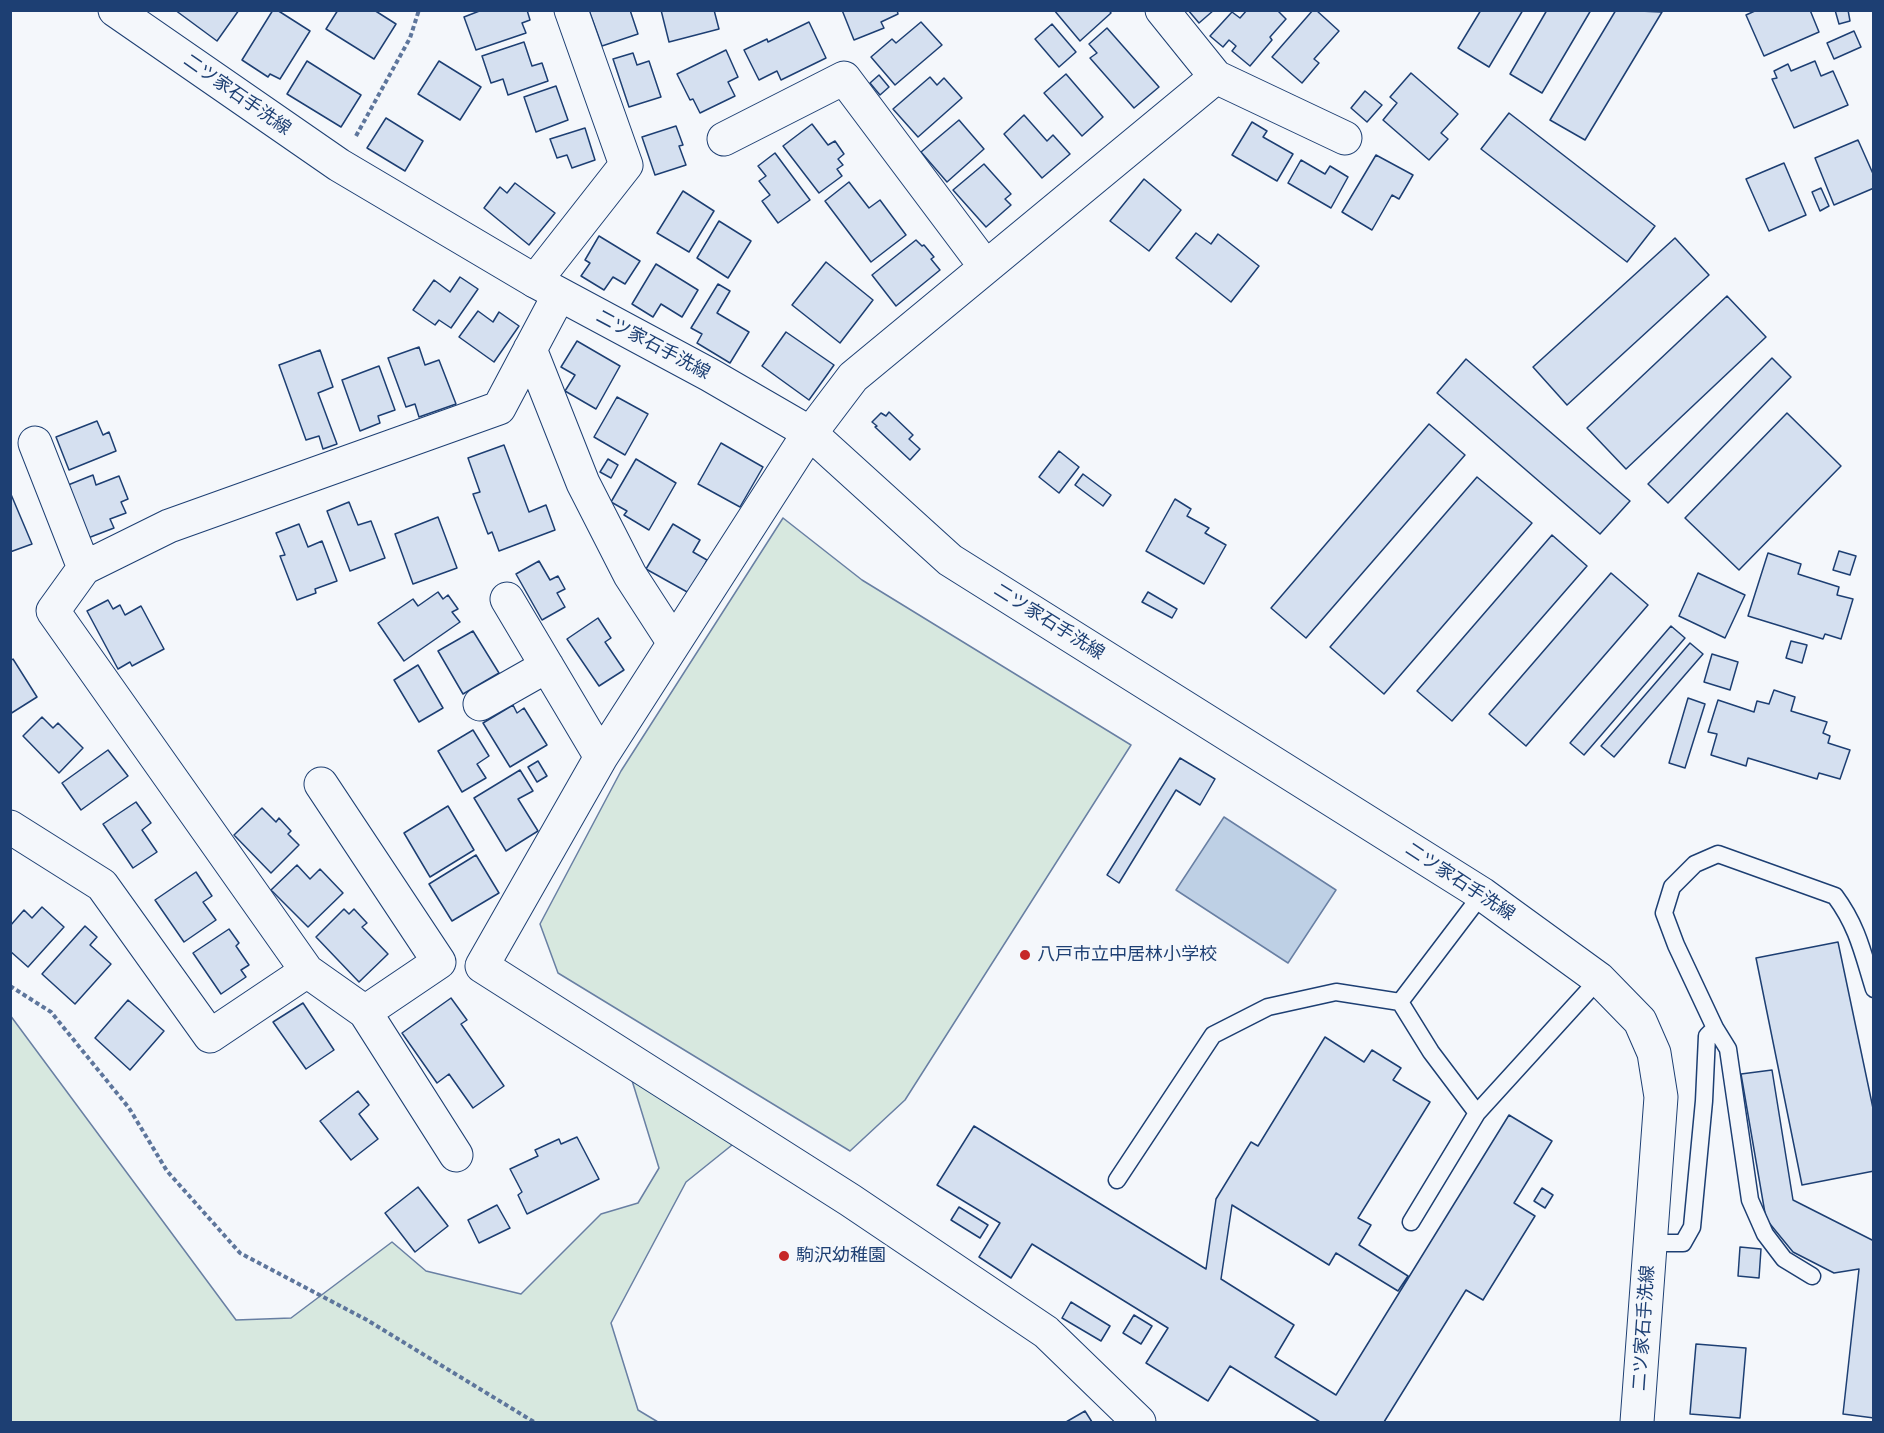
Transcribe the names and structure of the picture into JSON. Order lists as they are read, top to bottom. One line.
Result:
{"streets":{"street":["二ツ家石手洗線"]},"places":["八戸市立中居林小学校","駒沢幼稚園"]}
